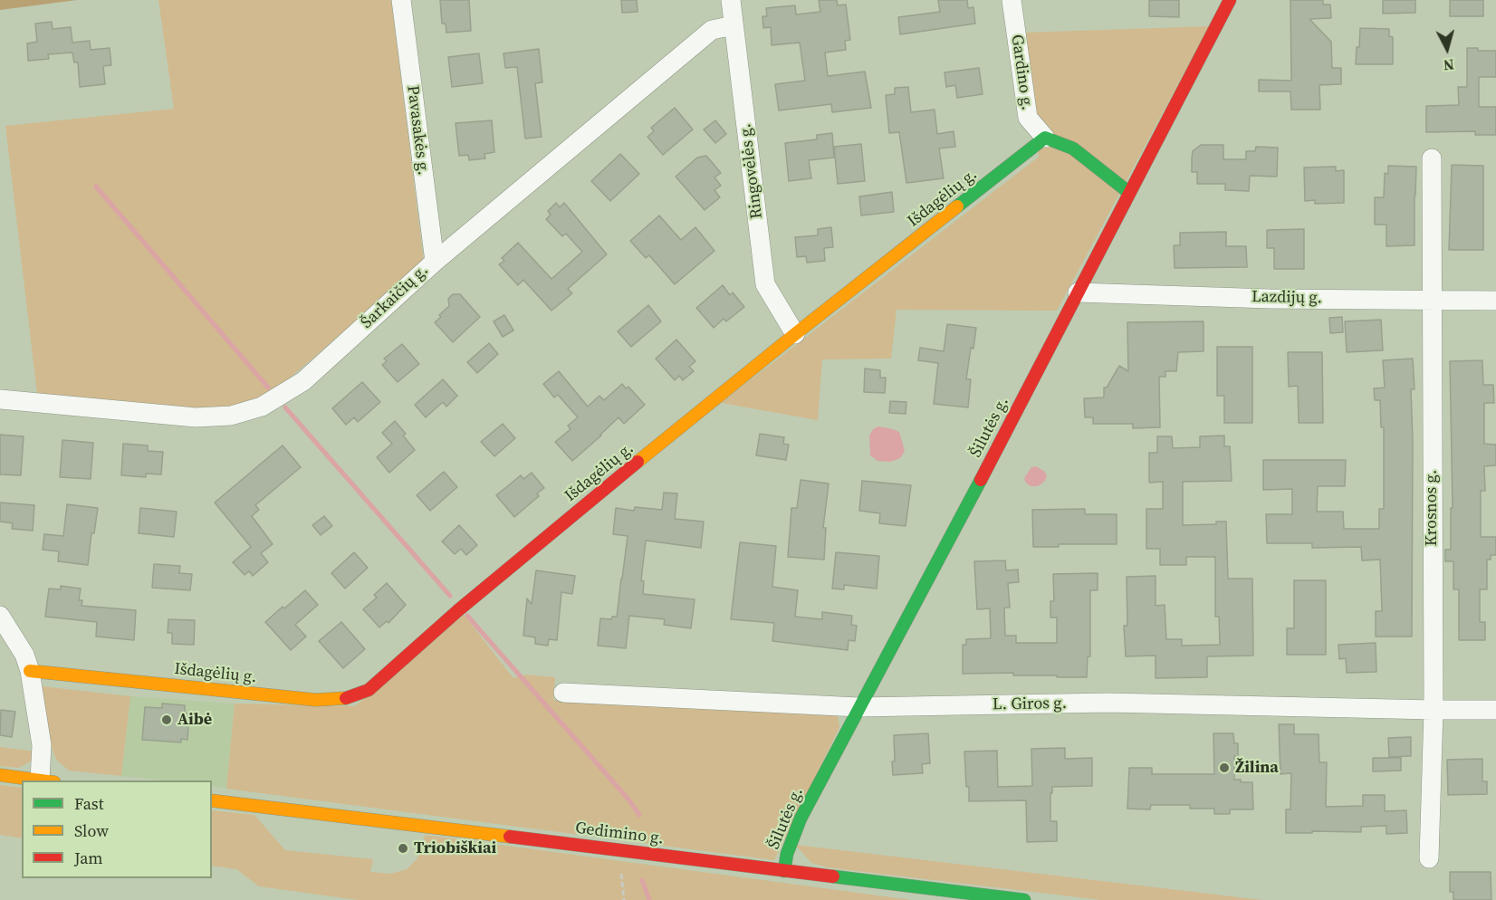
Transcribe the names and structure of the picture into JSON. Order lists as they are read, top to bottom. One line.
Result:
{"streets":{"main road":["Išdagėlių g.","Šilutės g.","Gedimino g."],"street":["Gardino g.","Pavasakės g.","Ringovėlės g.","Šarkaičių g.","Lazdijų g.","Krosnos g.","L. Giros g."]},"crossings":[["Gardino g.","Išdagėlių g."],["Pavasakės g.","Šarkaičių g."],["Ringovėlės g.","Išdagėlių g."],["Ringovėlės g.","Šarkaičių g."],["Lazdijų g.","Šilutės g."],["Lazdijų g.","Krosnos g."],["Šilutės g.","L. Giros g."],["Šilutės g.","Gedimino g."],["Krosnos g.","L. Giros g."]],"places":["Aibė","Žilina","Triobiškiai"],"legend":["Fast","Slow","Jam"],"north":"bottom"}
